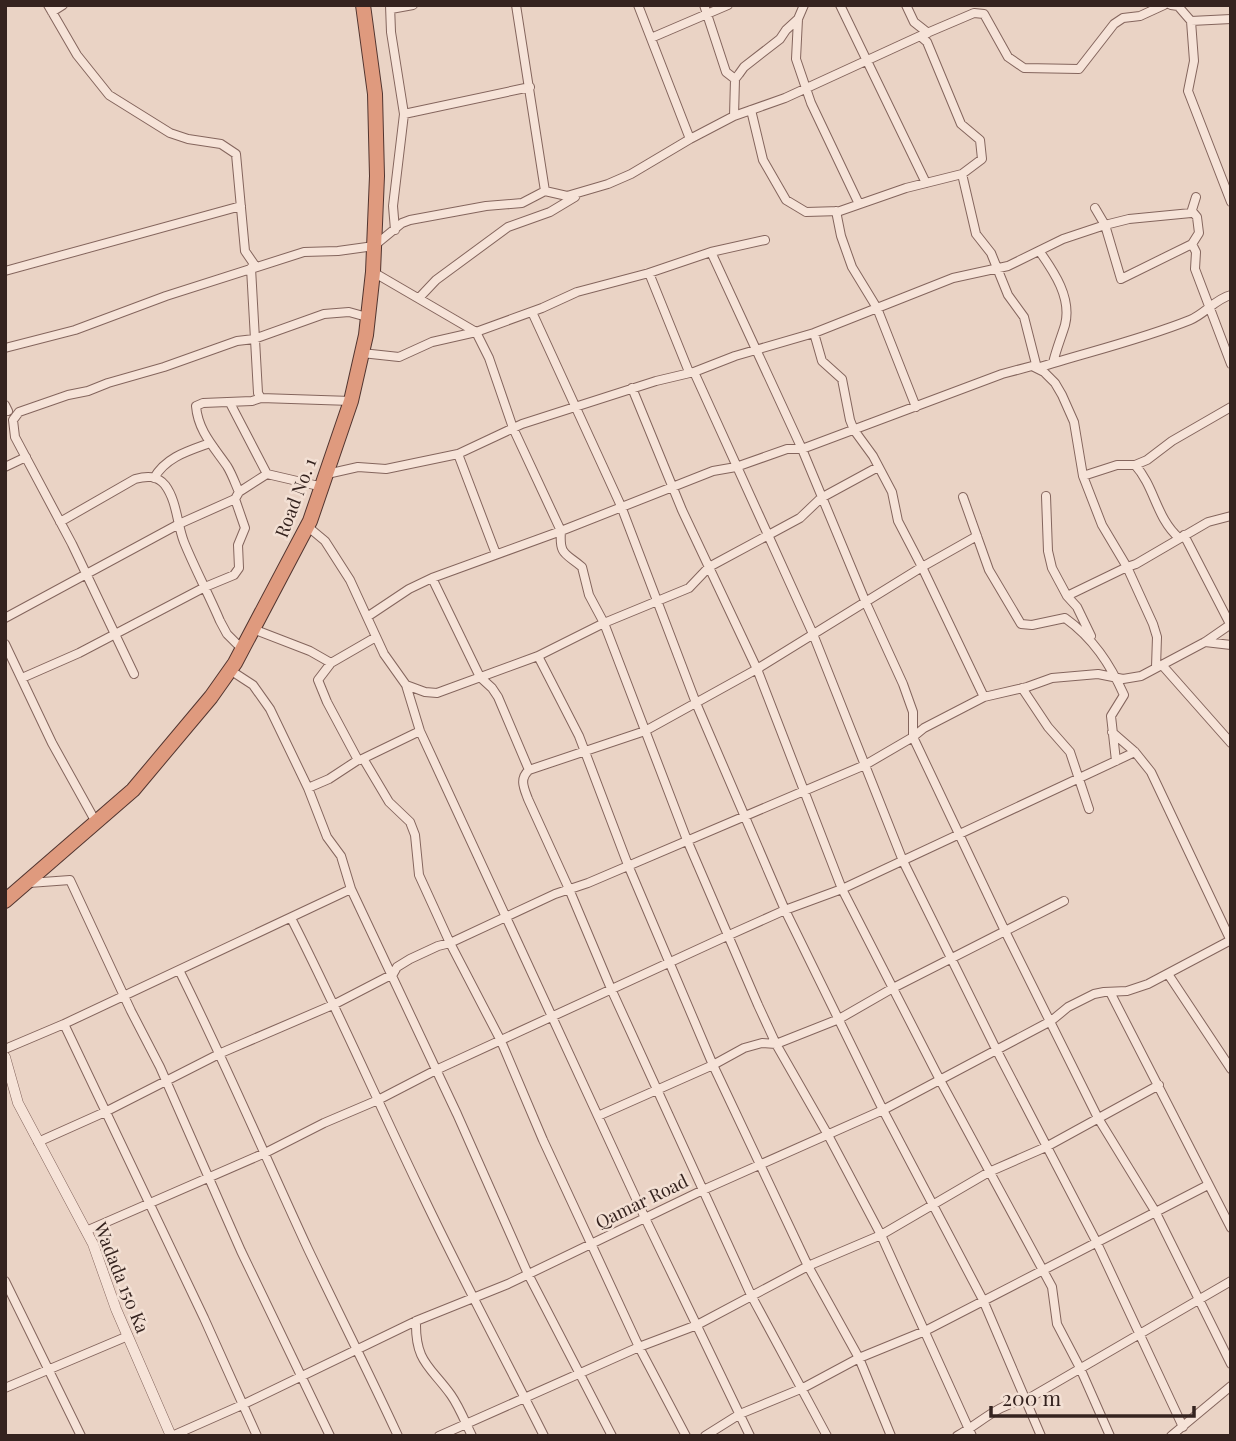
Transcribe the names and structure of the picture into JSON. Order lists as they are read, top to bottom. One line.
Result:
{"streets":{"highway":["Road No. 1"],"street":["Qamar Road","Wadada 150 Ka"]},"crossings":[["Qamar Road","Wadada 150 Ka"]],"scale_bar":"200 m"}
